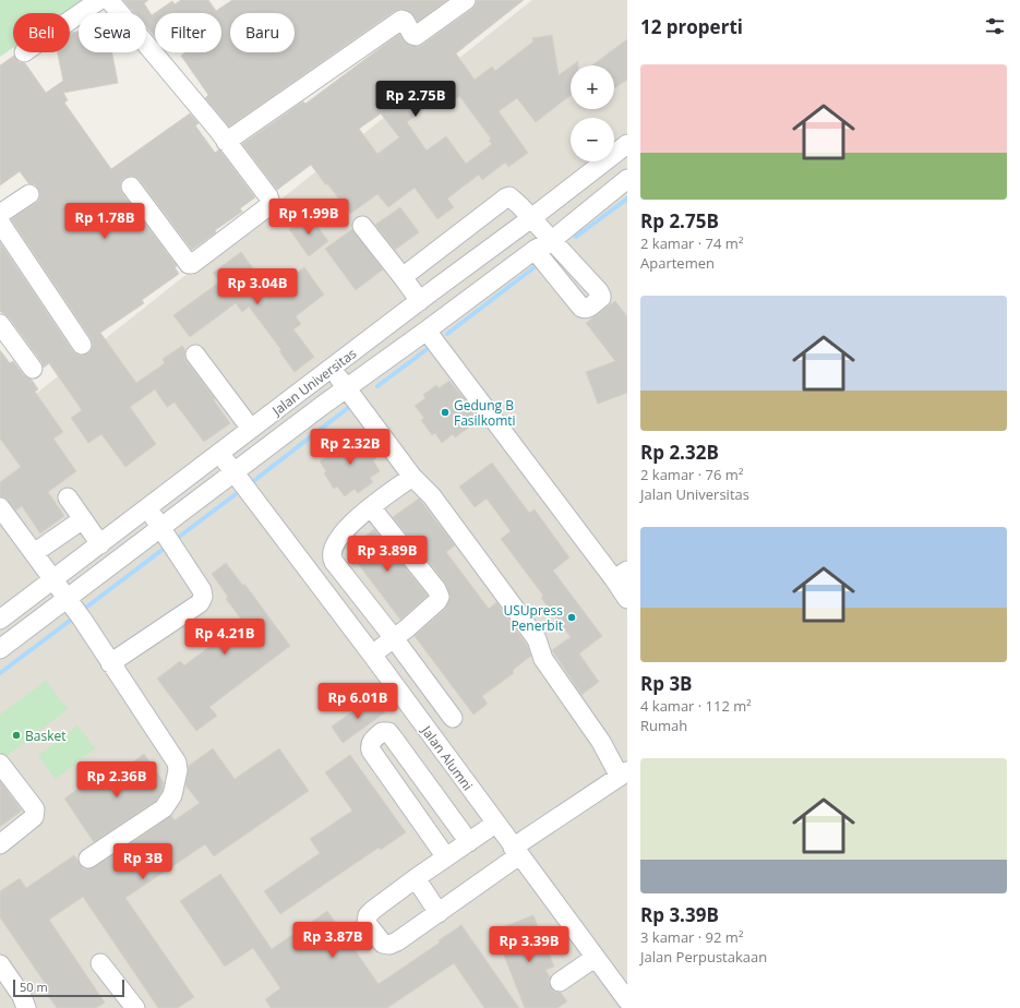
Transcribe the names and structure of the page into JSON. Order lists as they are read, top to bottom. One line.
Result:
{"streets":{"street":["Jalan Universitas","Jalan Alumni"]},"crossings":[["Jalan Universitas","Jalan Alumni"]],"places":["Gedung B Fasilkomti","USUpress Penerbit","Basket"],"scale_bar":"50 m","page":{"heading":"12 properti","chip":["Beli","Sewa","Filter","Baru"],"list":[{"name":"Rp 2.75B","note":"2 kamar · 74 m² · Apartemen"},{"name":"Rp 2.32B","note":"2 kamar · 76 m² · Jalan Universitas"},{"name":"Rp 3B","note":"4 kamar · 112 m² · Rumah"},{"name":"Rp 3.39B","note":"3 kamar · 92 m² · Jalan Perpustakaan"}],"map_buttons":["+","−"],"price":["Rp 2.75B","Rp 1.99B","Rp 1.78B","Rp 3.04B","Rp 2.32B","Rp 3.89B","Rp 4.21B","Rp 6.01B","Rp 2.36B","Rp 3B","Rp 3.87B","Rp 3.39B"],"scale":"50 m"}}
